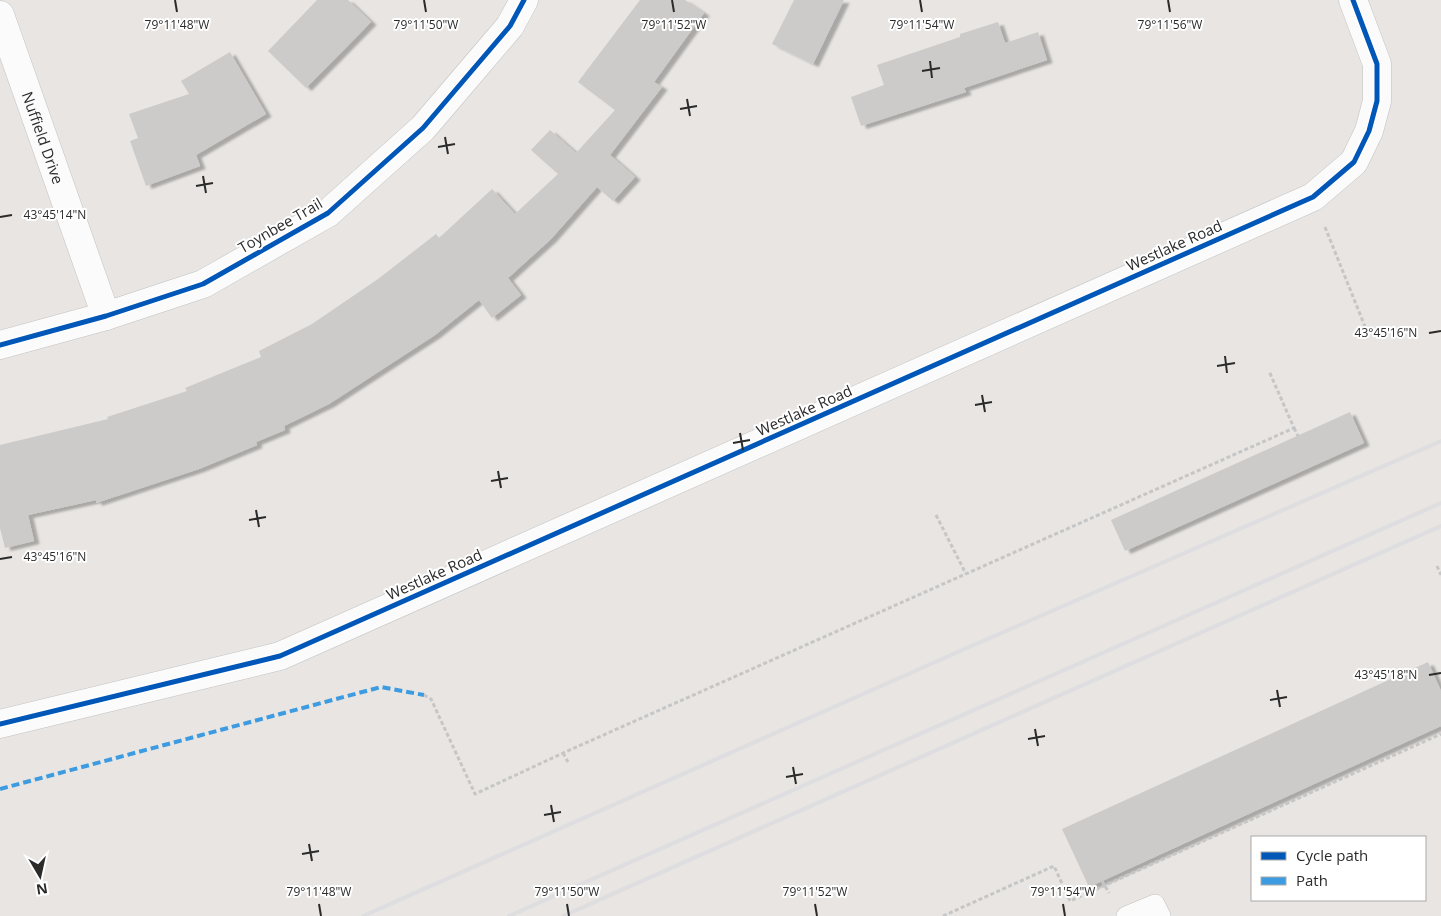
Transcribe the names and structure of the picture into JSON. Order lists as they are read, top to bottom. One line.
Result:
{"streets":{"street":["Nuffield Drive","Toynbee Trail","Westlake Road"]},"crossings":[["Nuffield Drive","Toynbee Trail"]],"legend":["Cycle path","Path"],"north":"bottom","coordinates":["79°11'48\"W","79°11'50\"W","79°11'52\"W","79°11'54\"W","79°11'56\"W","43°45'14\"N","43°45'16\"N","43°45'18\"N"]}
